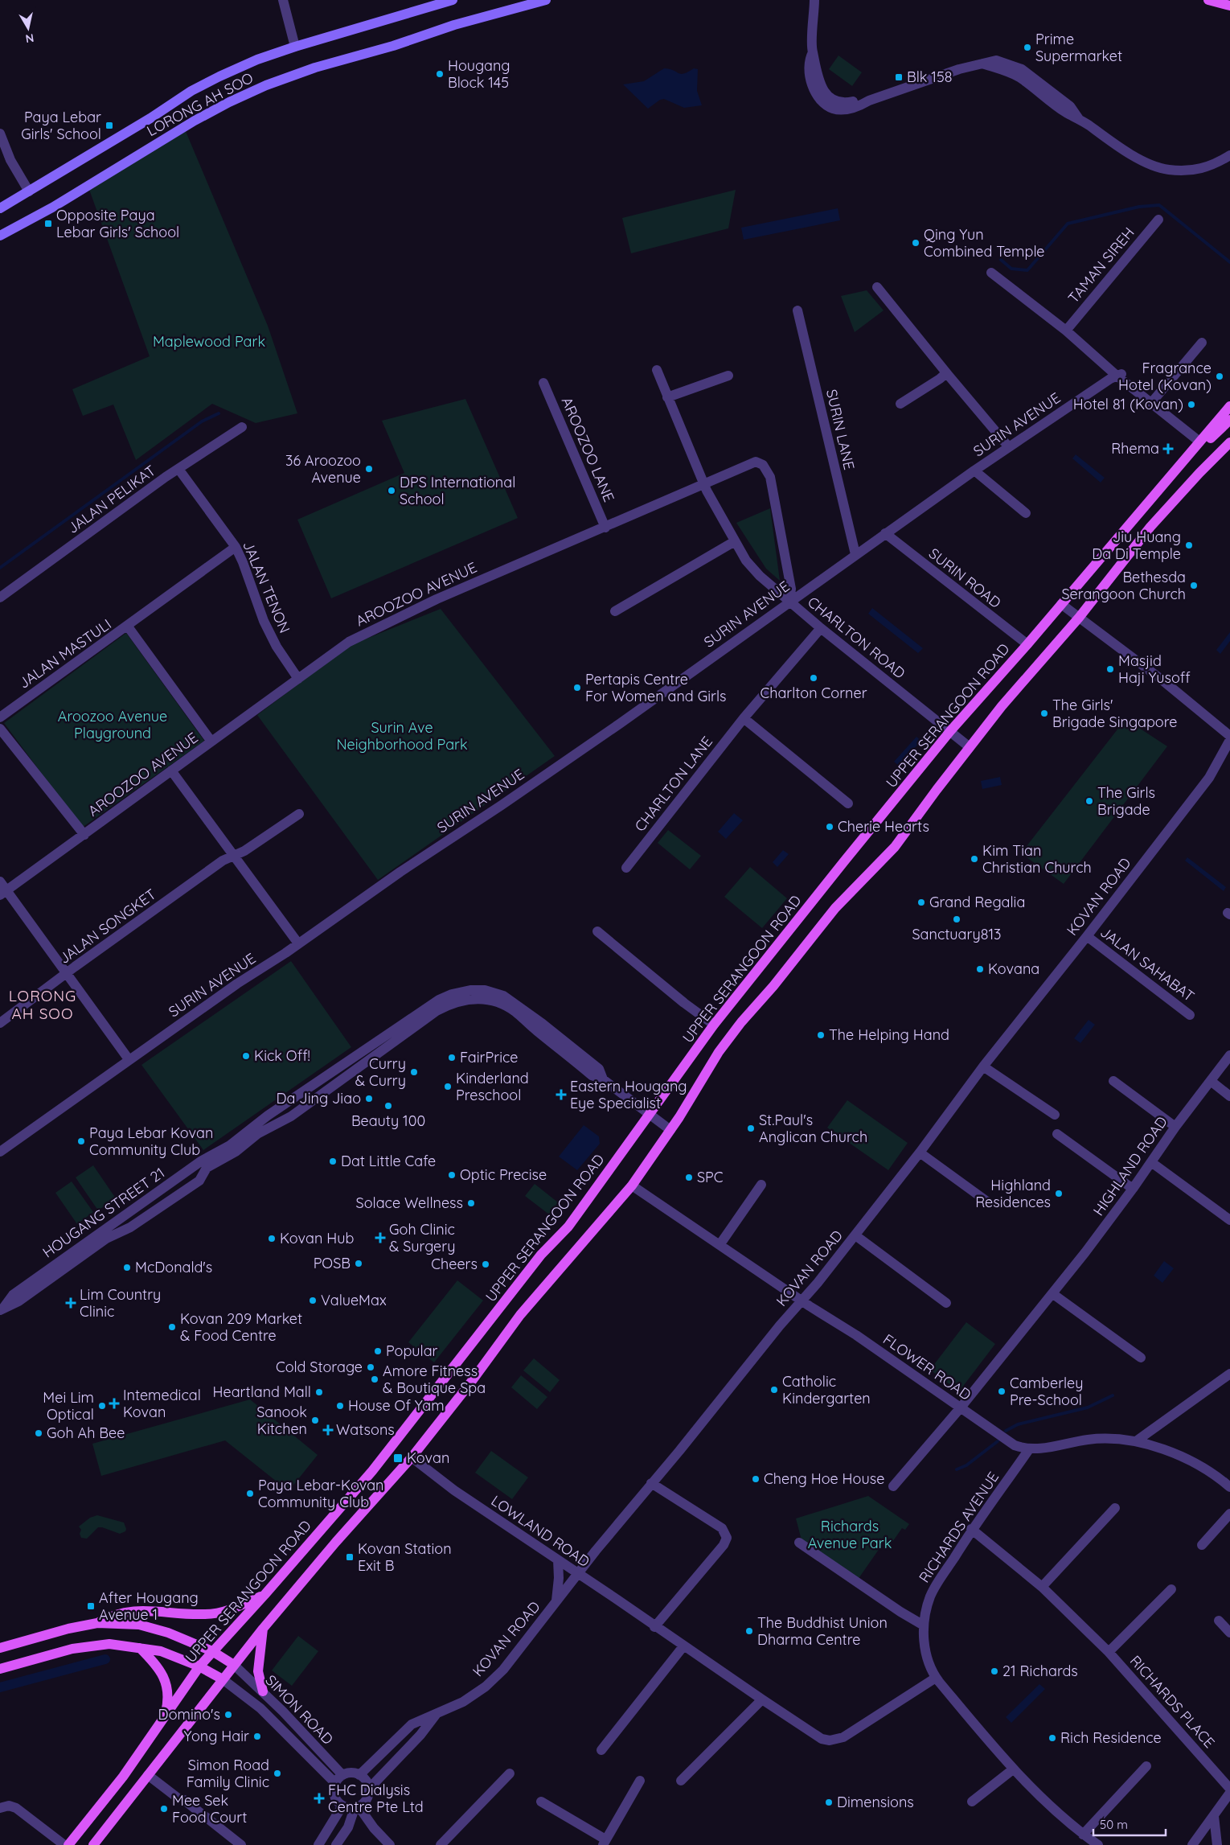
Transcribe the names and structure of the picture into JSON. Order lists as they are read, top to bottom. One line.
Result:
{"streets":{"main road":["LORONG AH SOO","UPPER SERANGOON ROAD"],"street":["TAMAN SIREH","SURIN AVENUE","SURIN LANE","AROOZOO LANE","JALAN PELIKAT","SURIN ROAD","JALAN TENON","AROOZOO AVENUE","CHARLTON ROAD","JALAN MASTULI","CHARLTON LANE","KOVAN ROAD","JALAN SONGKET","JALAN SAHABAT","HIGHLAND ROAD","HOUGANG STREET 21","FLOWER ROAD","RICHARDS AVENUE","LOWLAND ROAD","RICHARDS PLACE","SIMON ROAD"]},"crossings":[["SURIN AVENUE","SURIN LANE"],["SURIN AVENUE","SURIN ROAD"],["SURIN AVENUE","AROOZOO AVENUE"],["SURIN AVENUE","CHARLTON ROAD"],["AROOZOO LANE","AROOZOO AVENUE"],["JALAN PELIKAT","JALAN TENON"],["SURIN ROAD","UPPER SERANGOON ROAD"],["JALAN TENON","AROOZOO AVENUE"],["JALAN TENON","JALAN MASTULI"],["AROOZOO AVENUE","CHARLTON ROAD"],["AROOZOO AVENUE","JALAN MASTULI"],["CHARLTON ROAD","UPPER SERANGOON ROAD"],["CHARLTON ROAD","CHARLTON LANE"],["UPPER SERANGOON ROAD","HOUGANG STREET 21"],["KOVAN ROAD","JALAN SAHABAT"],["KOVAN ROAD","FLOWER ROAD"],["KOVAN ROAD","LOWLAND ROAD"],["KOVAN ROAD","SIMON ROAD"],["HIGHLAND ROAD","FLOWER ROAD"],["FLOWER ROAD","RICHARDS AVENUE"],["RICHARDS AVENUE","LOWLAND ROAD"],["RICHARDS AVENUE","RICHARDS PLACE"]],"districts":["LORONG AH SOO"],"parks":["Maplewood Park","Aroozoo Avenue Playground","Surin Ave Neighborhood Park","Richards Avenue Park"],"places":{"other":["Prime Supermarket","Hougang Block 145","Qing Yun Combined Temple","Fragrance Hotel (Kovan)","Hotel 81 (Kovan)","36 Aroozoo Avenue","DPS International School","Jiu Huang Da Di Temple","Bethesda Serangoon Church","Masjid Haji Yusoff","Charlton Corner","Pertapis Centre For Women and Girls","The Girls' Brigade Singapore","The Girls Brigade","Cherie Hearts","Kim Tian Christian Church","Grand Regalia","Sanctuary813","Kovana","The Helping Hand","Kick Off!","FairPrice","Curry & Curry","Kinderland Preschool","Da Jing Jiao","Beauty 100","St.Paul's Anglican Church","Paya Lebar Kovan Community Club","Dat Little Cafe","Optic Precise","SPC","Highland Residences","Solace Wellness","Kovan Hub","POSB","Cheers","McDonald's","ValueMax","Kovan 209 Market & Food Centre","Popular","Cold Storage","Amore Fitness & Boutique Spa","Catholic Kindergarten","Camberley Pre-School","Heartland Mall","Mei Lim Optical","House Of Yam","Sanook Kitchen","Goh Ah Bee","Cheng Hoe House","Paya Lebar-Kovan Community Club","The Buddhist Union Dharma Centre","21 Richards","Domino's","Yong Hair","Rich Residence","Simon Road Family Clinic","Dimensions","Mee Sek Food Court"],"transit":["Blk 158","Paya Lebar Girls' School","Opposite Paya Lebar Girls' School","Kovan","Kovan Station Exit B","After Hougang Avenue 1"],"health":["Rhema","Eastern Hougang Eye Specialist","Goh Clinic & Surgery","Lim Country Clinic","Intemedical Kovan","Watsons","FHC Dialysis Centre Pte Ltd"]},"scale_bar":"50 m","north":"bottom"}
